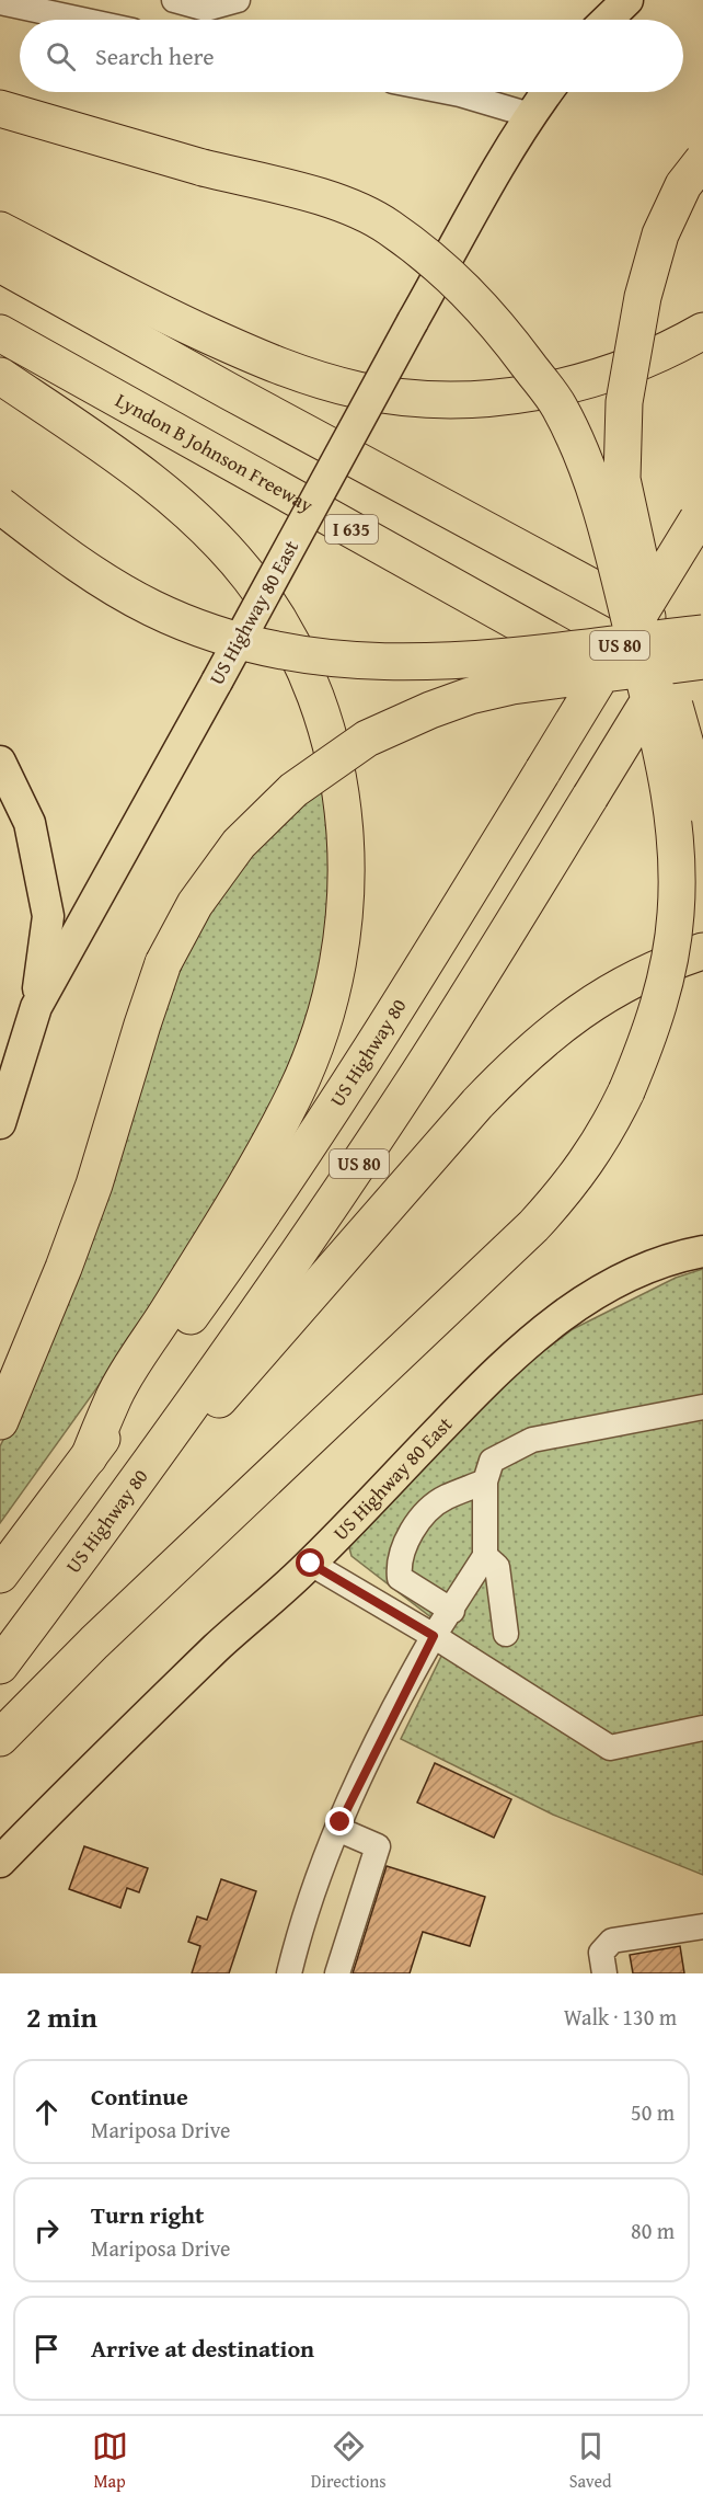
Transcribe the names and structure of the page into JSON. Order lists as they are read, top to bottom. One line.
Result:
{"streets":{"highway":["Lyndon B Johnson Freeway","I 635","US 80","US Highway 80"],"main road":["US Highway 80 East"]},"page":{"search":"Search here","heading":["2 min","Walk · 130 m"],"list":[["Continue","Mariposa Drive","50 m"],["Turn right","Mariposa Drive","80 m"],"Arrive at destination"],"nav":["Map","Directions","Saved"]}}
